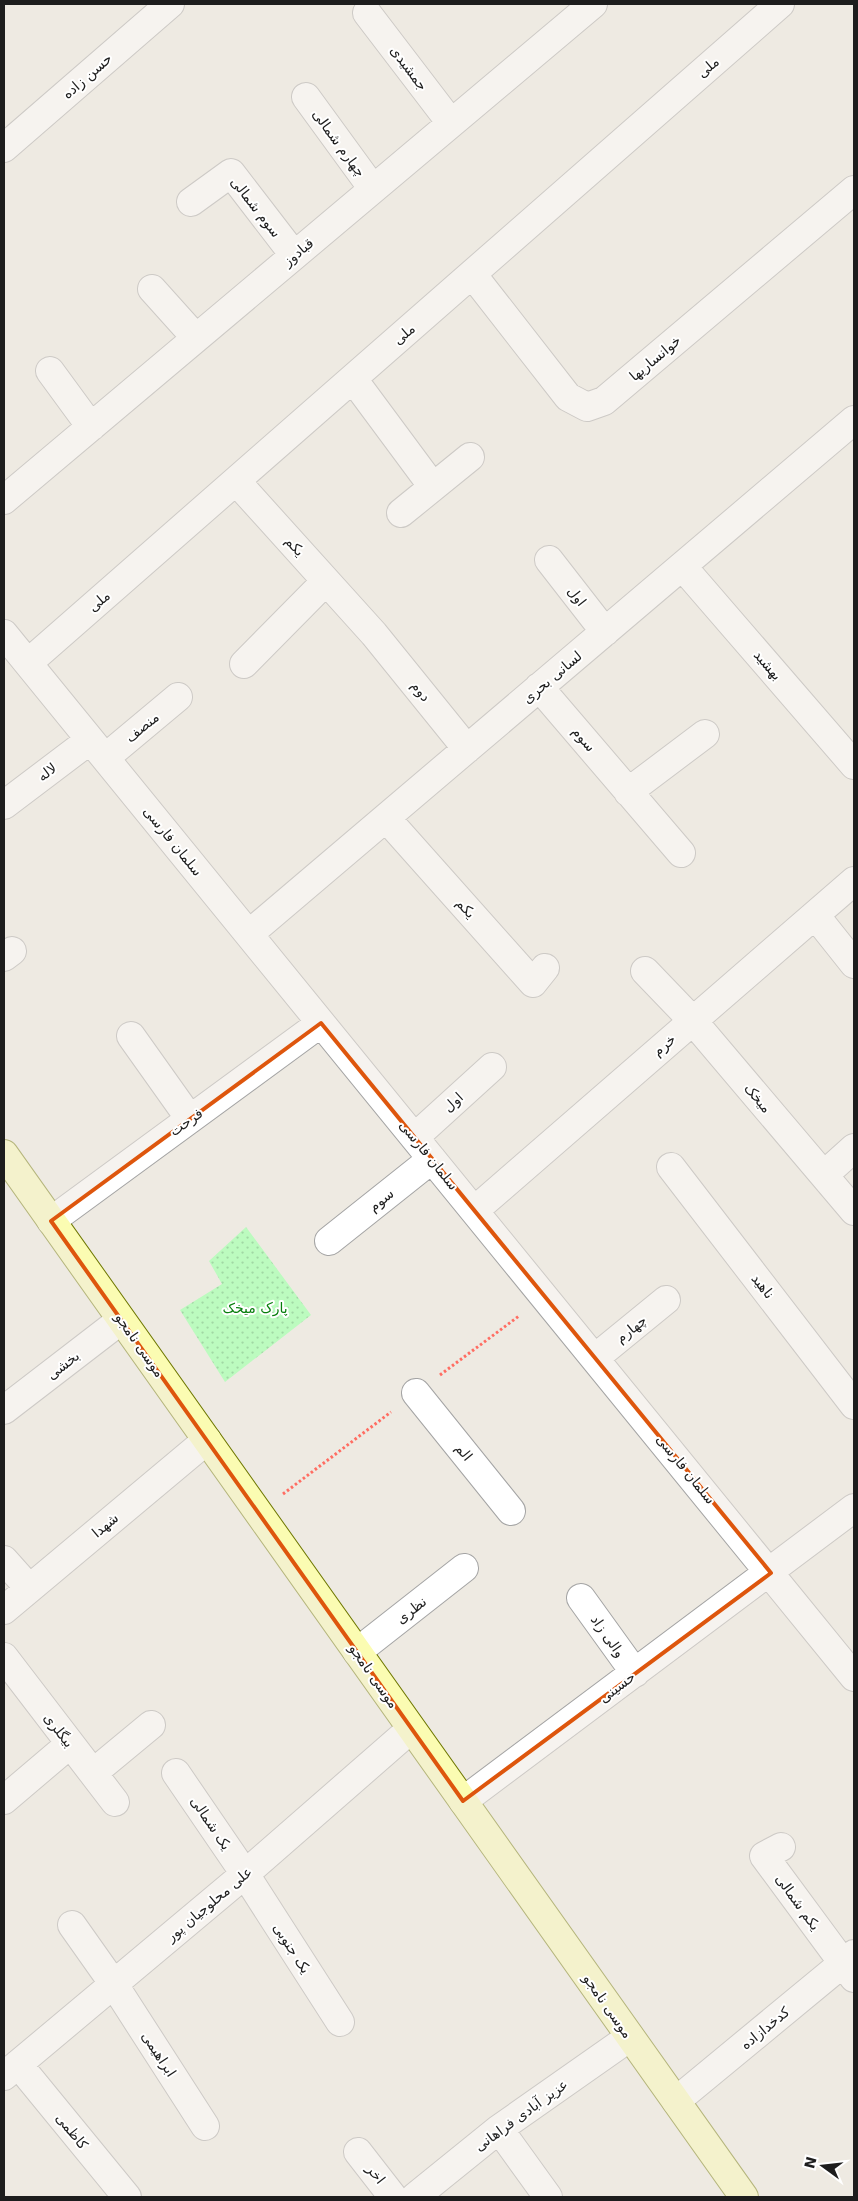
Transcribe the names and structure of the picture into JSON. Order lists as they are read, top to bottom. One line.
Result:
{"streets":{"main road":["موسی نامجو"],"street":["ملی","جمشیدی","حسن زاده","چهارم شمالی","سوم شمالی","قبادوز","خوانساریها","یکم","اول","بهشید","لسانی بحری","دوم","منصف","سوم","لاله","سلمان فارسی","خرم","میخک","فرحت","ناهید","چهارم","بخشی","الم","شهدا","نظری","والی زاد","حسینی","بیگلری","یک شمالی","یکم شمالی","علی محلوجیان پور","یک جنوبی","کدخدازاده","ابراهیمی","عزیز آبادی فراهانی","کاظمی","اخر"]},"crossings":[["ملی","خوانساریها"],["ملی","یکم"],["ملی","سلمان فارسی"],["جمشیدی","قبادوز"],["چهارم شمالی","قبادوز"],["سوم شمالی","قبادوز"],["یکم","لسانی بحری"],["یکم","دوم"],["اول","لسانی بحری"],["اول","سلمان فارسی"],["بهشید","لسانی بحری"],["لسانی بحری","دوم"],["لسانی بحری","سوم"],["لسانی بحری","سلمان فارسی"],["منصف","لاله"],["منصف","سلمان فارسی"],["سوم","سلمان فارسی"],["لاله","سلمان فارسی"],["سلمان فارسی","خرم"],["سلمان فارسی","فرحت"],["سلمان فارسی","چهارم"],["سلمان فارسی","حسینی"],["خرم","میخک"],["فرحت","موسی نامجو"],["موسی نامجو","بخشی"],["موسی نامجو","شهدا"],["موسی نامجو","نظری"],["موسی نامجو","حسینی"],["موسی نامجو","علی محلوجیان پور"],["موسی نامجو","کدخدازاده"],["موسی نامجو","عزیز آبادی فراهانی"],["والی زاد","حسینی"],["یک شمالی","علی محلوجیان پور"],["یک شمالی","یک جنوبی"],["یکم شمالی","کدخدازاده"],["علی محلوجیان پور","یک جنوبی"],["علی محلوجیان پور","ابراهیمی"],["علی محلوجیان پور","کاظمی"]],"parks":["پارک میخک"],"north":"left"}
